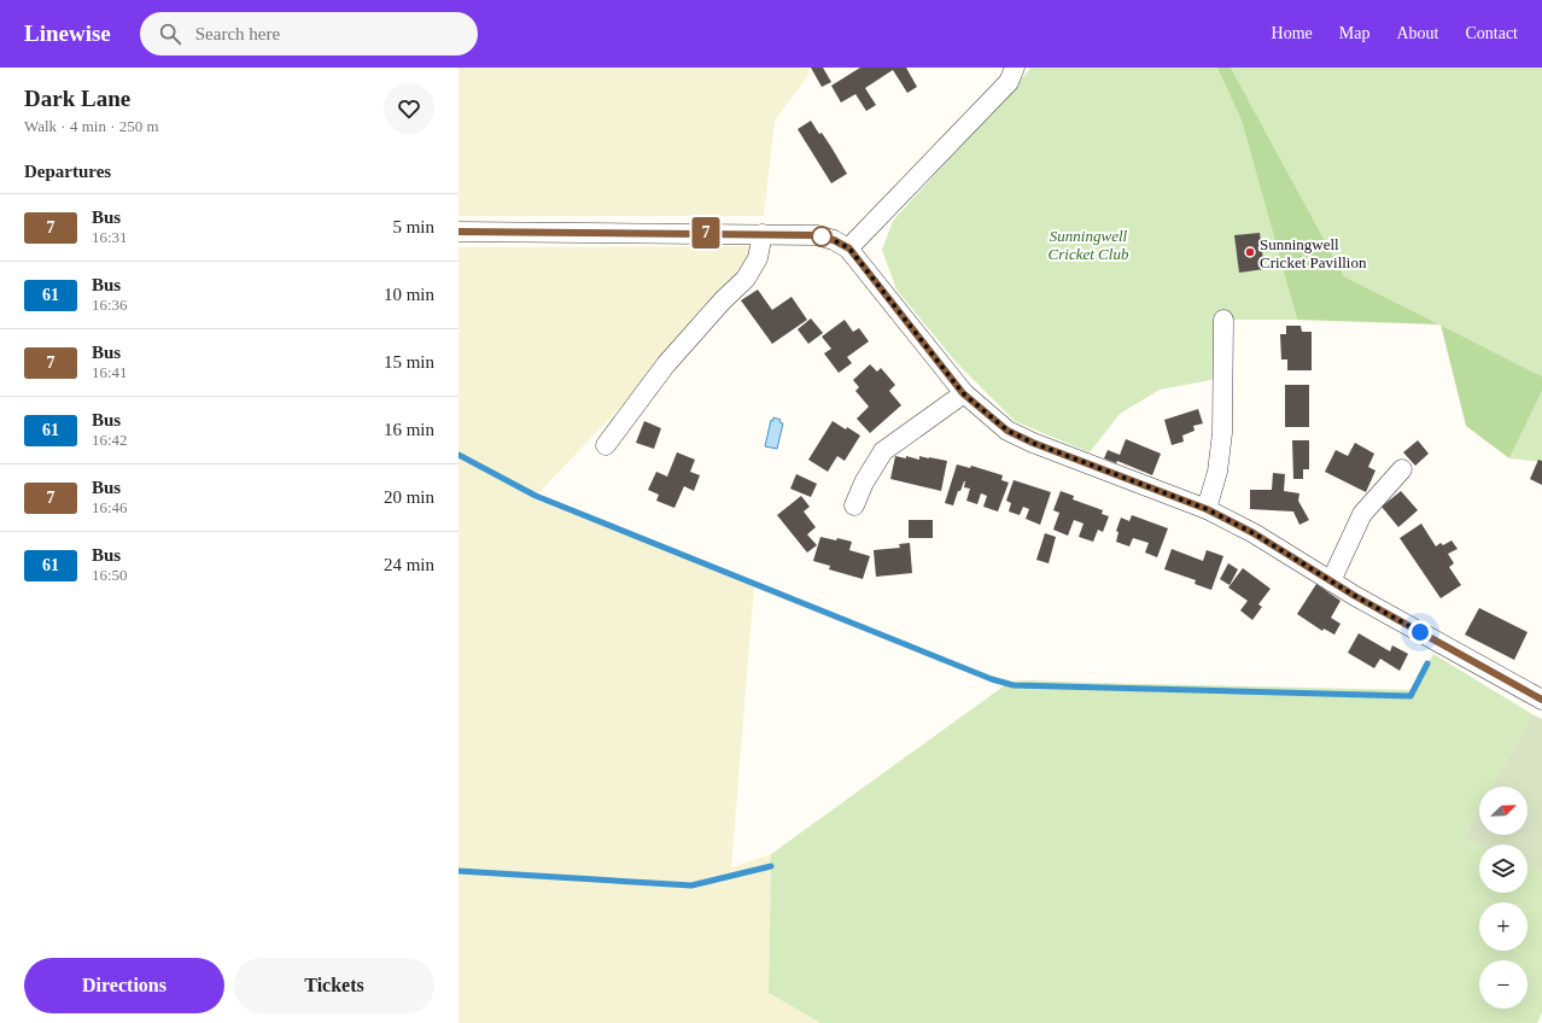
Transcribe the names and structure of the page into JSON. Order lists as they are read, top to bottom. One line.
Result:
{"parks":["Sunningwell Cricket Club"],"places":["Sunningwell Cricket Pavillion"],"lines":["bus line 7"],"north":"top right","page":{"header":"Linewise","search":"Search here","nav":["Home","Map","About","Contact"],"heading":[["Dark Lane","Walk · 4 min · 250 m"],"Departures"],"on_map":"7","list":[{"mark":"7","name":"Bus","note":"16:31","value":"5 min"},{"mark":"61","name":"Bus","note":"16:36","value":"10 min"},{"mark":"7","name":"Bus","note":"16:41","value":"15 min"},{"mark":"61","name":"Bus","note":"16:42","value":"16 min"},{"mark":"7","name":"Bus","note":"16:46","value":"20 min"},{"mark":"61","name":"Bus","note":"16:50","value":"24 min"}],"map_buttons":["+","−"],"buttons":["Directions","Tickets"]}}
